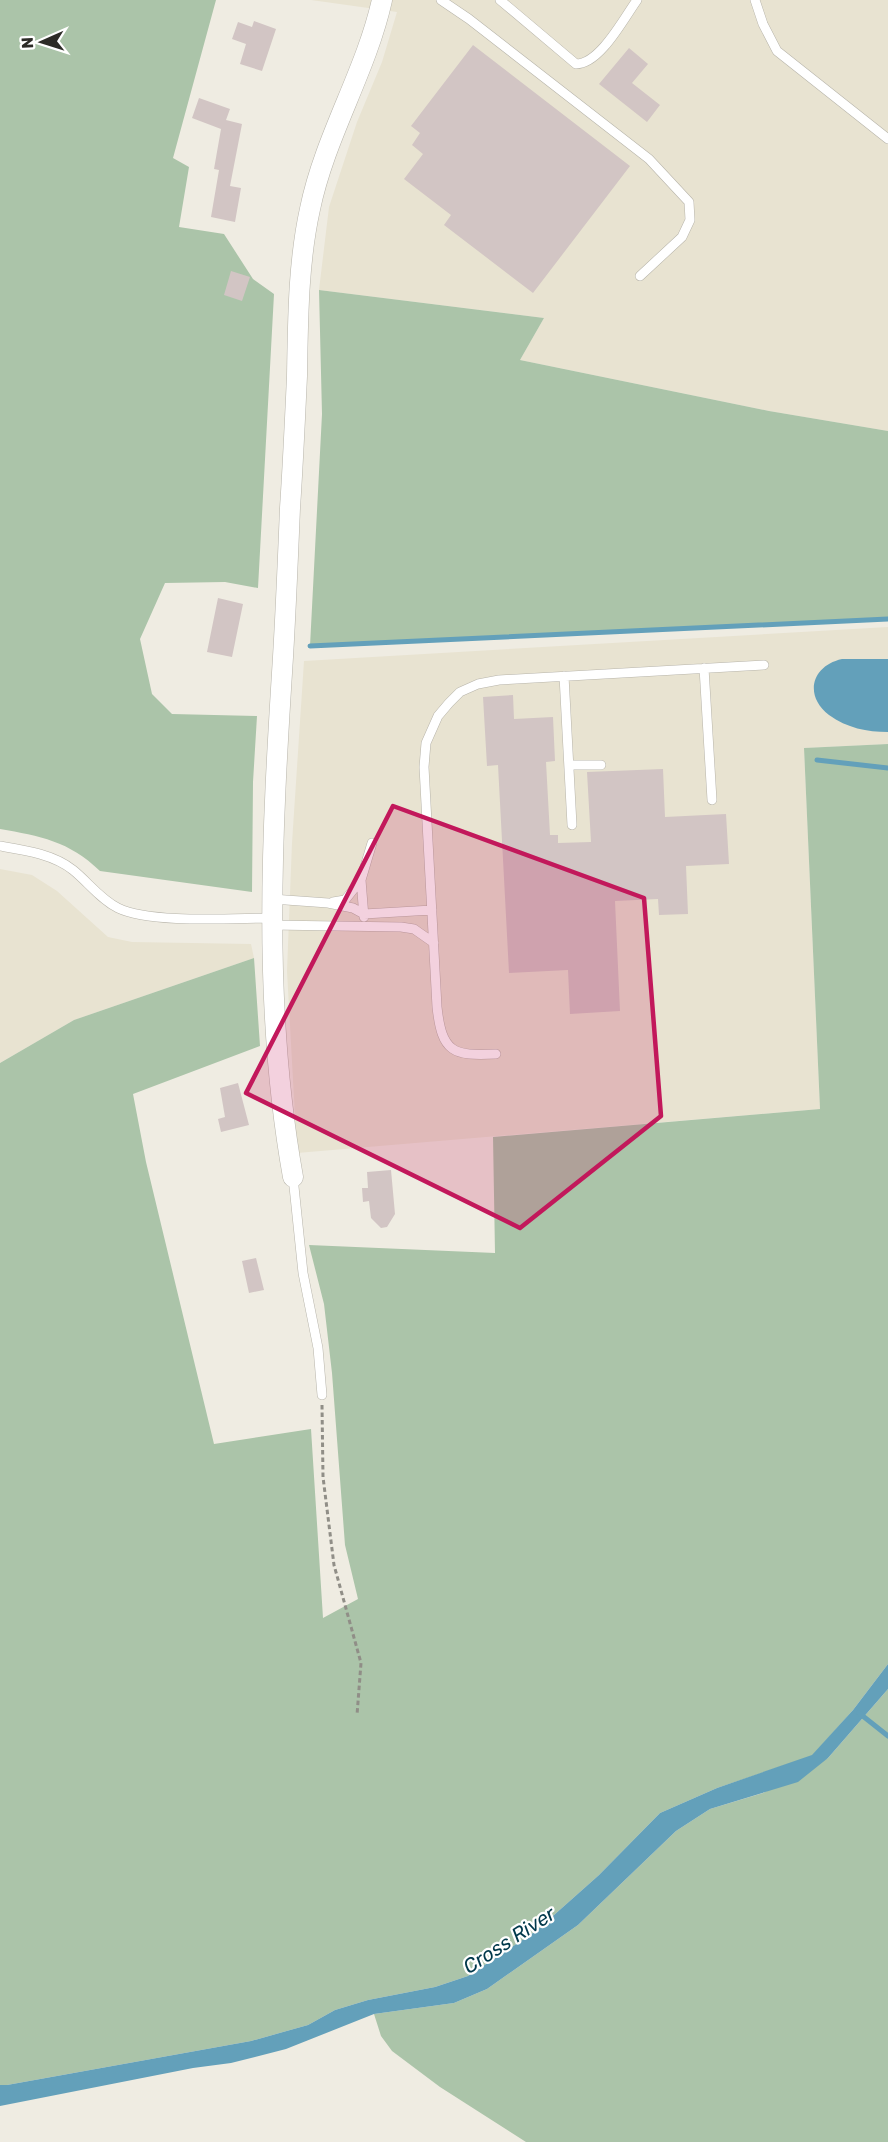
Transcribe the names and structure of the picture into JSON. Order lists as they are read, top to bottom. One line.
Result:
{"water":["Cross River"],"north":"left"}
